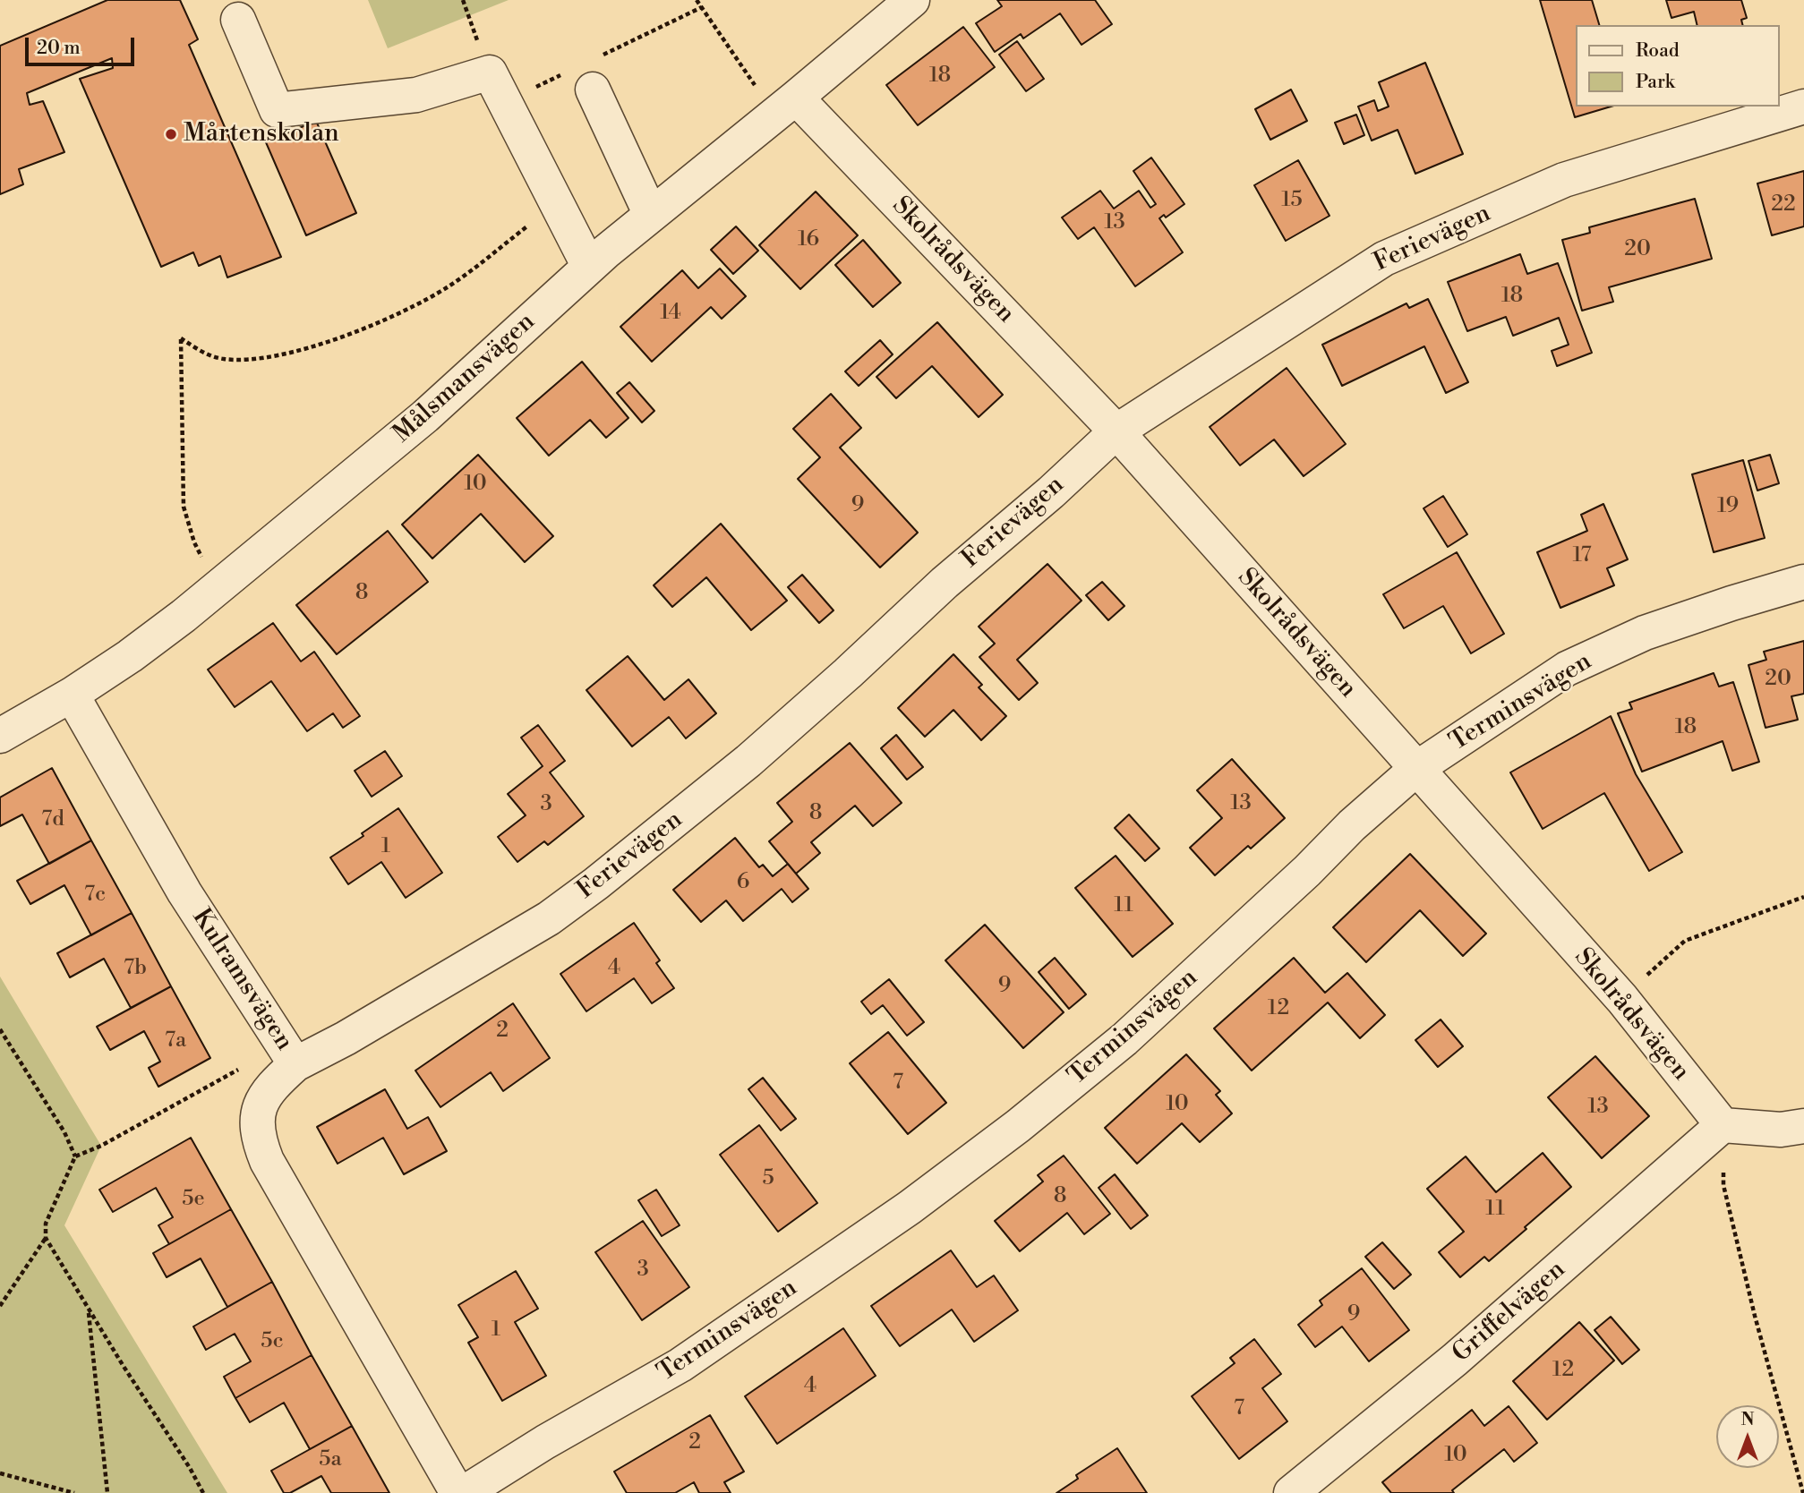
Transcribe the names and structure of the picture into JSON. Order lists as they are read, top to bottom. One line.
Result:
{"streets":{"street":["Ferievägen","Skolrådsvägen","Målsmansvägen","Terminsvägen","Kulramsvägen","Griffelvägen"]},"crossings":[["Ferievägen","Skolrådsvägen"],["Ferievägen","Kulramsvägen"],["Skolrådsvägen","Målsmansvägen"],["Skolrådsvägen","Terminsvägen"],["Skolrådsvägen","Griffelvägen"],["Målsmansvägen","Kulramsvägen"]],"places":["Mårtenskolan"],"house_numbers":["18","15","22","13","16","20","18","14","10","9","19","17","8","20","18","13","3","8","7d","1","6","7c","11","7b","4","9","12","2","7a","7","10","13","5","8","5e","11","3","9","1","5c","12","4","7","2","10","5a"],"legend":["Road","Park"],"scale_bar":"20 m","north":"top"}
